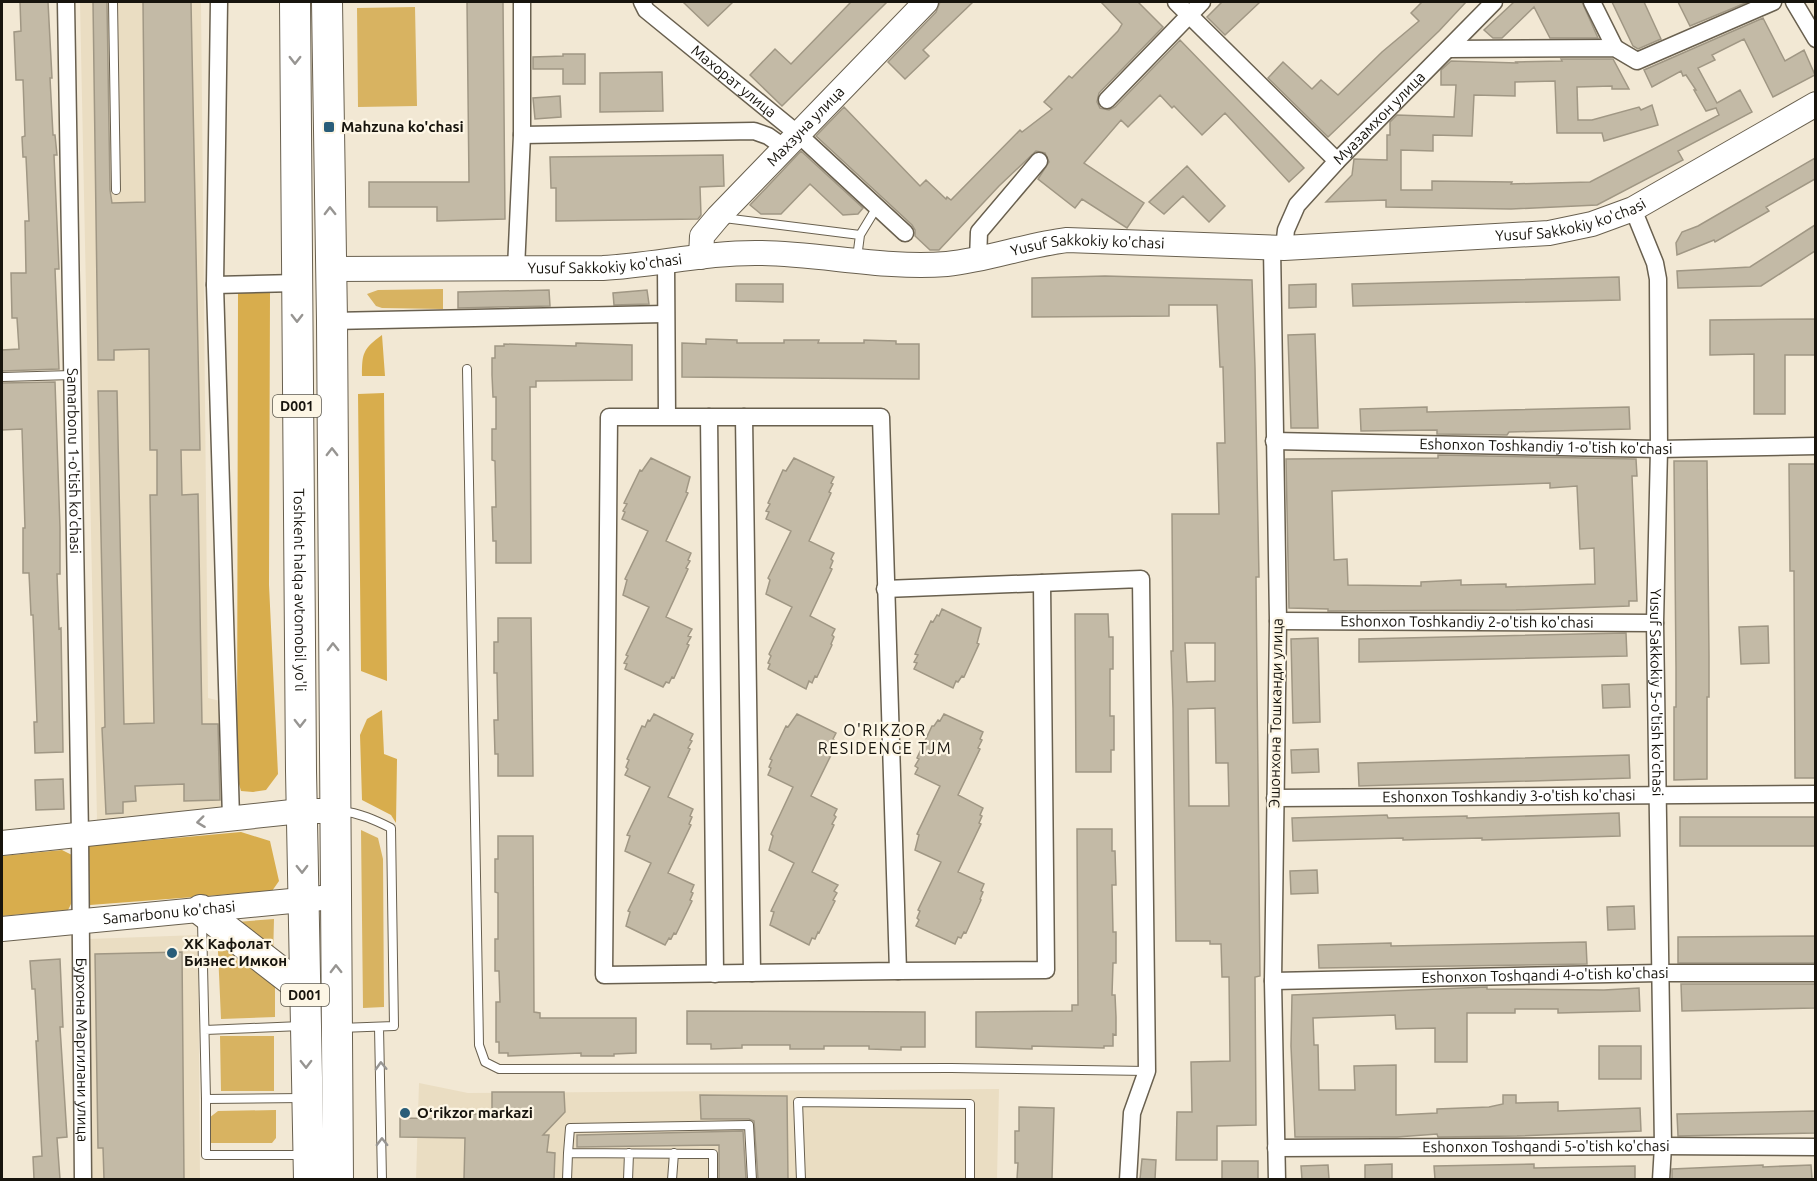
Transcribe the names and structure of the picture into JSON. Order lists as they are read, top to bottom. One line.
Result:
{"streets":{"highway":["D001","Toshkent halqa avtomobil yo'li"],"main road":["Махзуна улица","Yusuf Sakkokiy ko'chasi","Samarbonu ko'chasi"],"street":["Махорат улица","Муазамхон улица","Eshonxon Toshkandiy 1-o'tish ko'chasi","Samarbonu 1-o'tish ko'chasi","Eshonxon Toshkandiy 2-o'tish ko'chasi","Yusuf Sakkokiy 5-o'tish ko'chasi","Эшонхона Тошканди улица","Eshonxon Toshkandiy 3-o'tish ko'chasi","Eshonxon Toshqandi 4-o'tish ko'chasi","Бурхона Маргилани улица","Eshonxon Toshqandi 5-o'tish ko'chasi"]},"crossings":[["Махорат улица","Махзуна улица"],["Муазамхон улица","Yusuf Sakkokiy ko'chasi"],["Муазамхон улица","Эшонхона Тошканди улица"],["Махзуна улица","Yusuf Sakkokiy ko'chasi"],["Yusuf Sakkokiy ko'chasi","D001"],["Yusuf Sakkokiy ko'chasi","Yusuf Sakkokiy 5-o'tish ko'chasi"],["Yusuf Sakkokiy ko'chasi","Эшонхона Тошканди улица"],["D001","Samarbonu ko'chasi"],["Eshonxon Toshkandiy 1-o'tish ko'chasi","Yusuf Sakkokiy 5-o'tish ko'chasi"],["Eshonxon Toshkandiy 1-o'tish ko'chasi","Эшонхона Тошканди улица"],["Samarbonu 1-o'tish ko'chasi","Samarbonu ko'chasi"],["Samarbonu 1-o'tish ko'chasi","Бурхона Маргилани улица"],["Toshkent halqa avtomobil yo'li","Samarbonu ko'chasi"],["Eshonxon Toshkandiy 2-o'tish ko'chasi","Yusuf Sakkokiy 5-o'tish ko'chasi"],["Eshonxon Toshkandiy 2-o'tish ko'chasi","Эшонхона Тошканди улица"],["Yusuf Sakkokiy 5-o'tish ko'chasi","Eshonxon Toshkandiy 3-o'tish ko'chasi"],["Yusuf Sakkokiy 5-o'tish ko'chasi","Eshonxon Toshqandi 4-o'tish ko'chasi"],["Yusuf Sakkokiy 5-o'tish ko'chasi","Eshonxon Toshqandi 5-o'tish ko'chasi"],["Эшонхона Тошканди улица","Eshonxon Toshkandiy 3-o'tish ko'chasi"],["Эшонхона Тошканди улица","Eshonxon Toshqandi 4-o'tish ko'chasi"],["Эшонхона Тошканди улица","Eshonxon Toshqandi 5-o'tish ko'chasi"],["Samarbonu ko'chasi","Бурхона Маргилани улица"]],"districts":["O'RIKZOR RESIDENCE TJM"],"places":{"transit":["Mahzuna ko'chasi"],"other":["ХК Кафолат Бизнес Имкон","Oʻrikzor markazi"]}}
